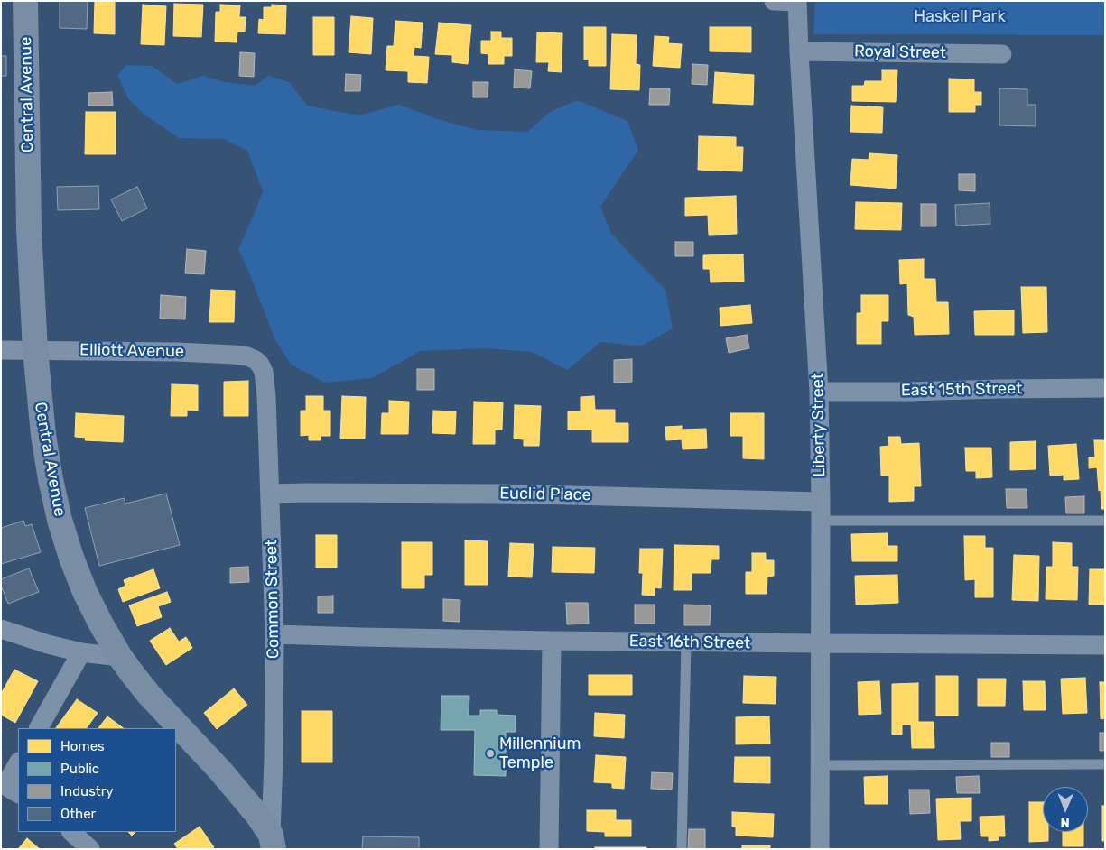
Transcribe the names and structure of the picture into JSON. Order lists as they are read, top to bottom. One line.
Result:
{"streets":{"street":["Royal Street","Central Avenue","Elliott Avenue","East 15th Street","Liberty Street","Euclid Place","Common Street","East 16th Street"]},"crossings":[["Royal Street","Liberty Street"],["Central Avenue","Elliott Avenue"],["Central Avenue","Common Street"],["Elliott Avenue","Common Street"],["East 15th Street","Liberty Street"],["Liberty Street","Euclid Place"],["Liberty Street","East 16th Street"],["Euclid Place","Common Street"],["Common Street","East 16th Street"]],"parks":["Haskell Park"],"places":["Millennium Temple"],"legend":["Homes","Public","Industry","Other"],"north":"bottom"}
